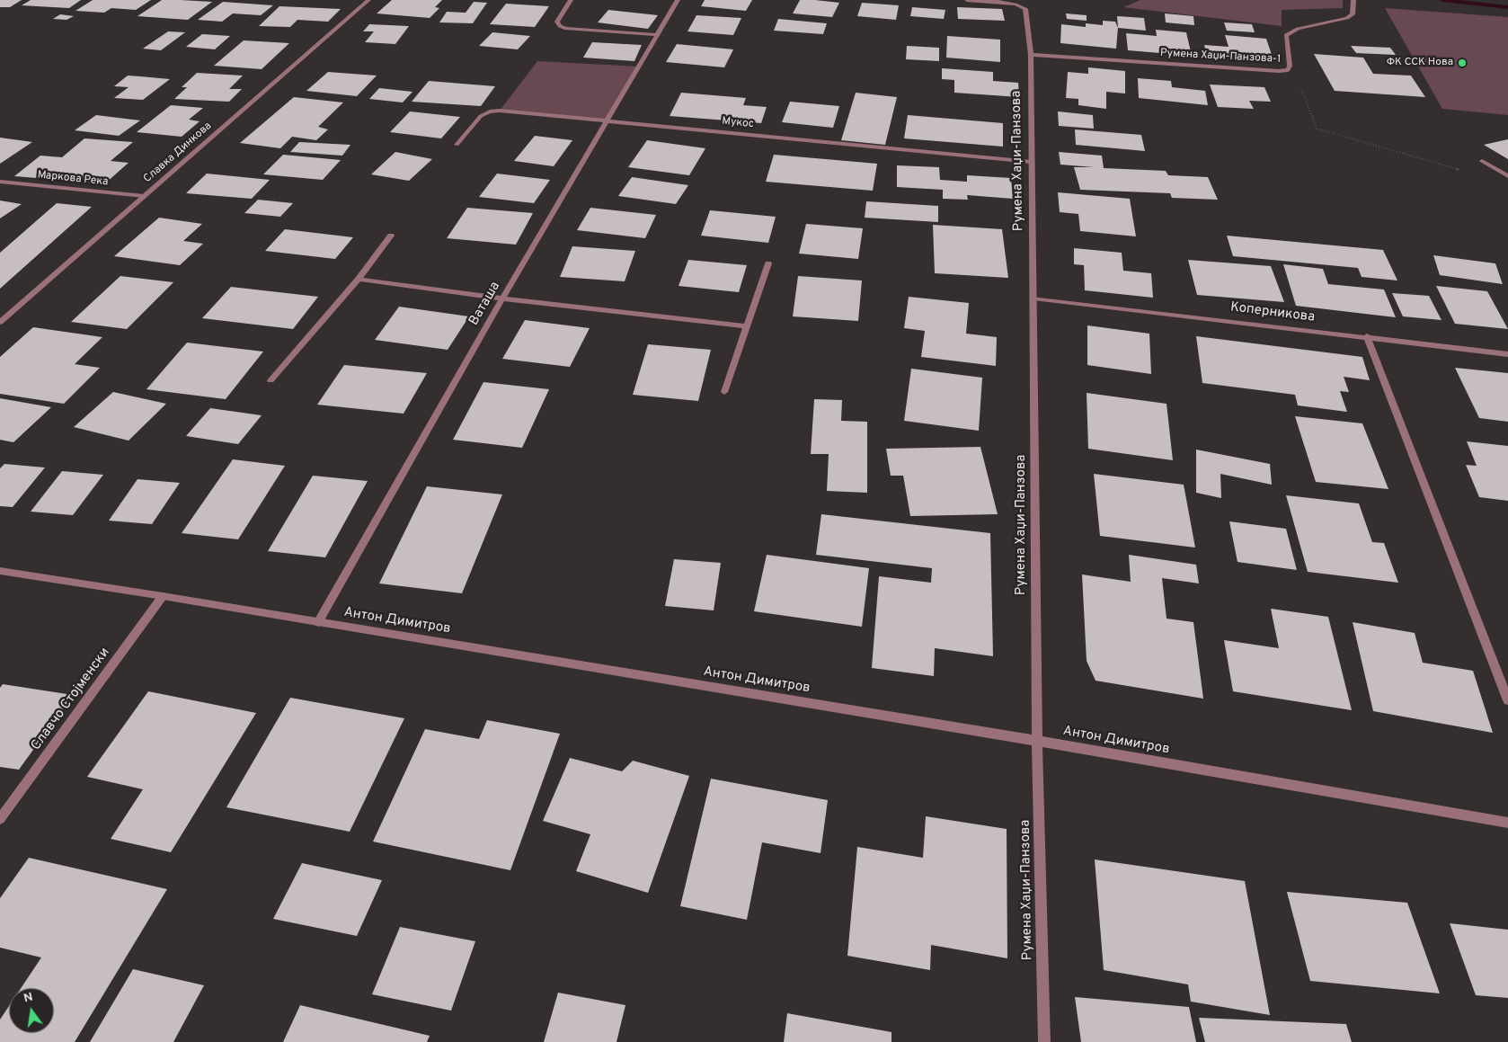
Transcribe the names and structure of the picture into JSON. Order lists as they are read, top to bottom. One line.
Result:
{"streets":{"street":["Румена Хаџи-Панзова-1","Мукос","Славка Динкова","Румена Хаџи-Панзова","Маркова Река","Ваташа","Коперникова","Антон Димитров","Славчо Стојменски"]},"crossings":[["Румена Хаџи-Панзова-1","Румена Хаџи-Панзова"],["Мукос","Румена Хаџи-Панзова"],["Мукос","Ваташа"],["Славка Динкова","Маркова Река"],["Румена Хаџи-Панзова","Коперникова"],["Румена Хаџи-Панзова","Антон Димитров"],["Ваташа","Антон Димитров"],["Антон Димитров","Славчо Стојменски"]],"places":["ФК ССК Нова"],"north":"top"}
